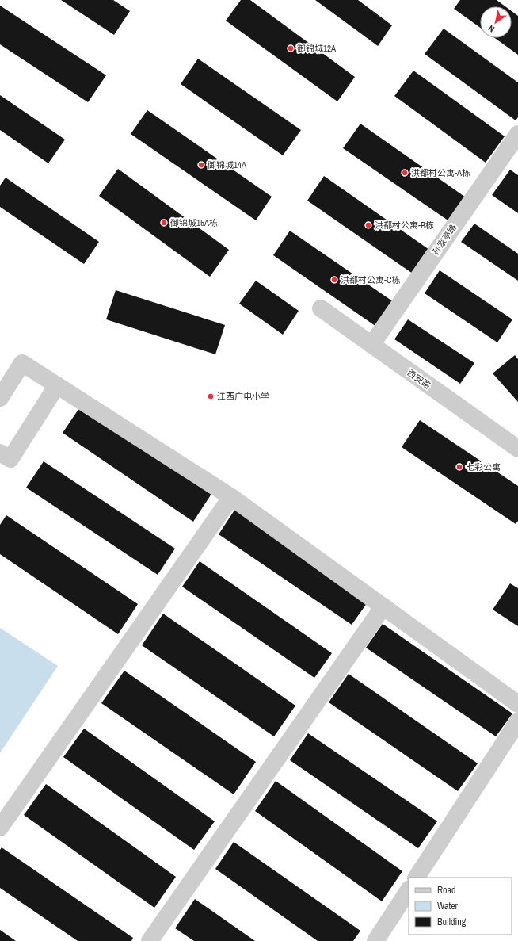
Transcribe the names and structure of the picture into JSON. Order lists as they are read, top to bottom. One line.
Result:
{"streets":{"street":["孙家亭路","西安路"]},"crossings":[["孙家亭路","西安路"]],"places":["御锦城12A","御锦城14A","洪都村公寓-A栋","御锦城15A栋","洪都村公寓-B栋","洪都村公寓-C栋","江西广电小学","七彩公寓"],"legend":["Road","Water","Building"],"north":"bottom left"}
